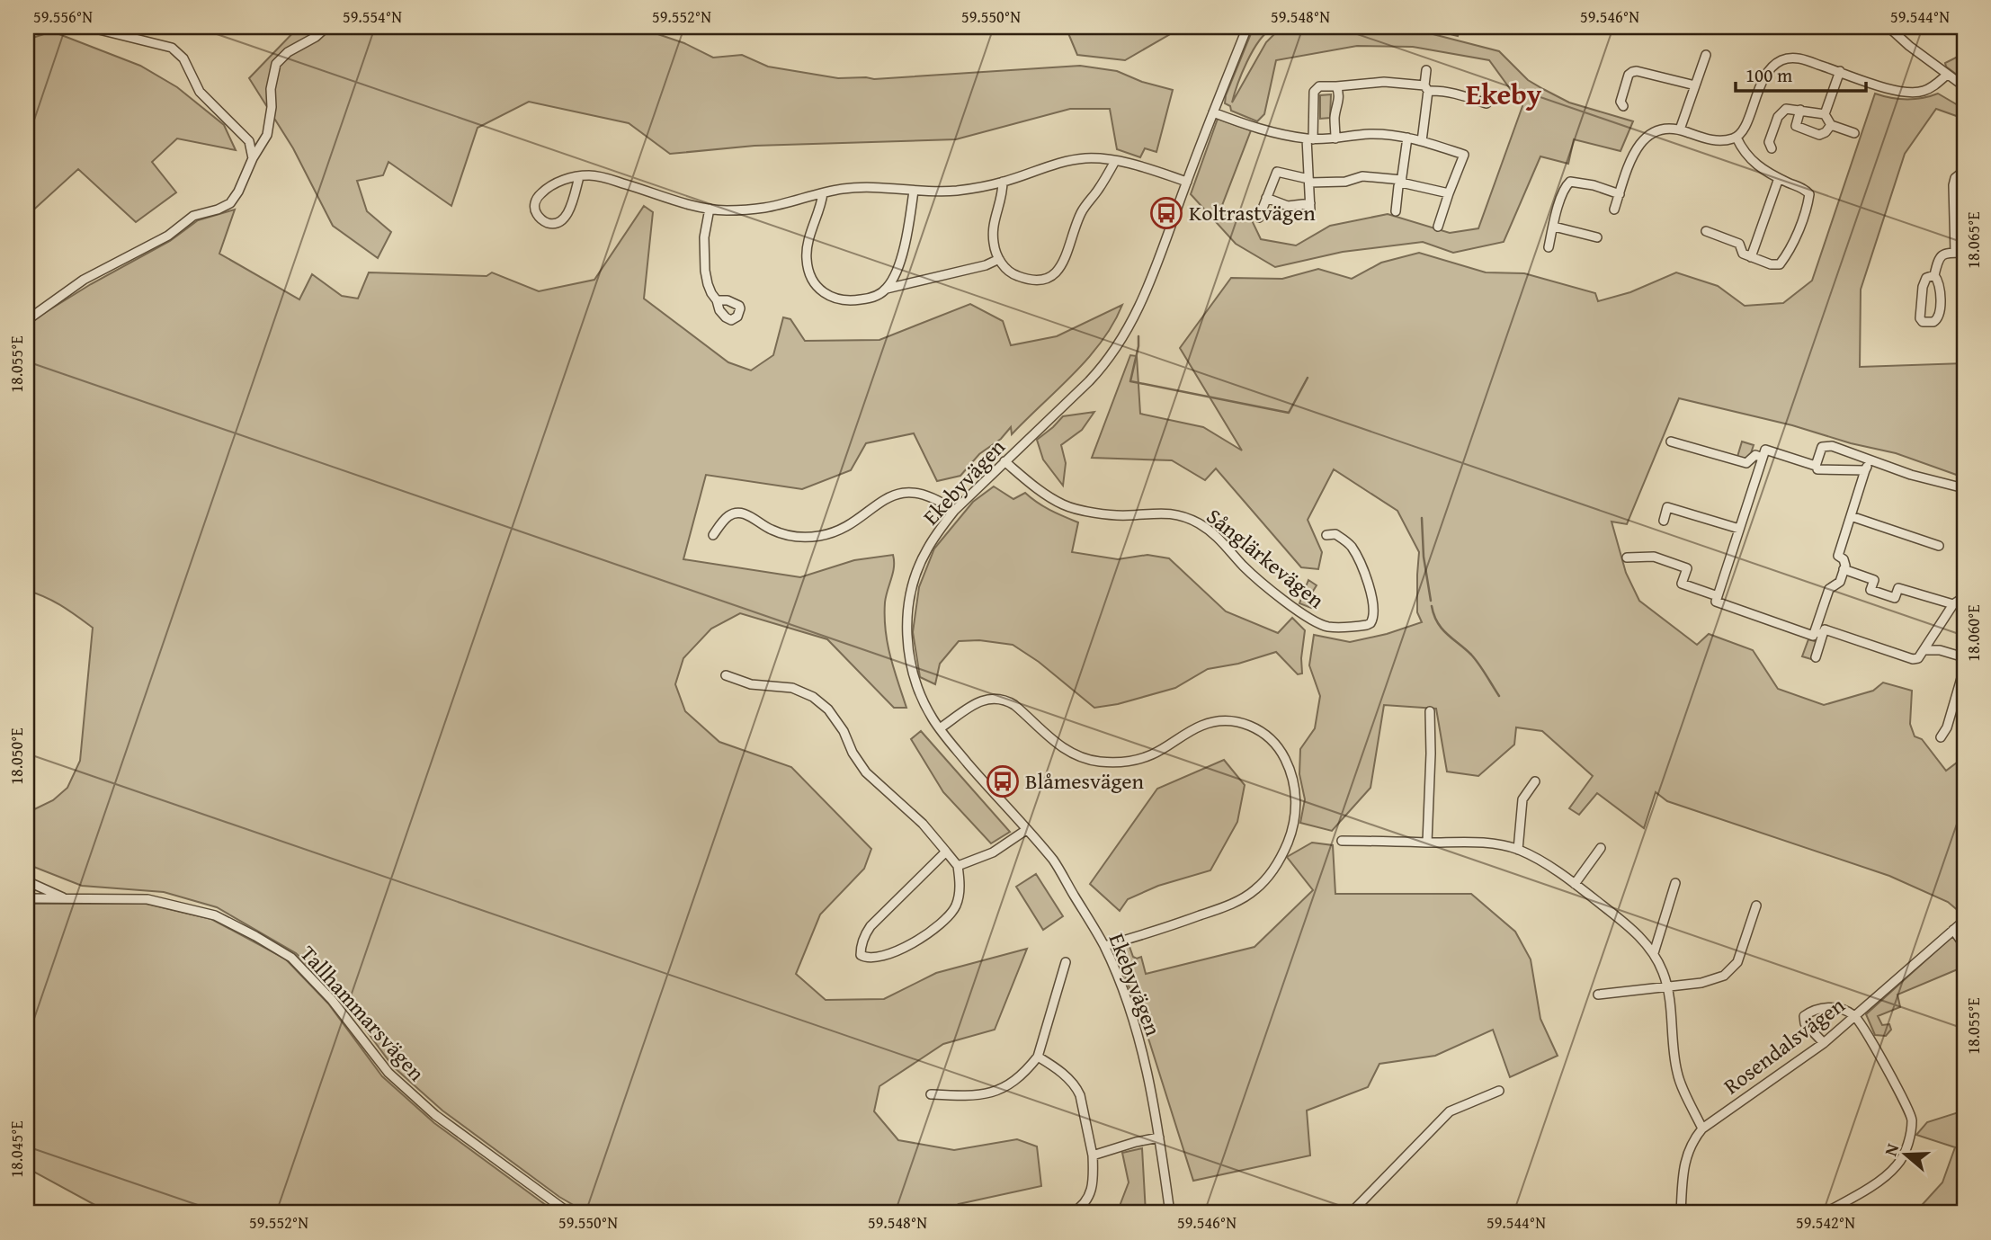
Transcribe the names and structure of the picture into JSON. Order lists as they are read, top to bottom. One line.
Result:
{"streets":{"street":["Ekebyvägen","Sånglärkevägen","Tallhammarsvägen","Rosendalsvägen"]},"crossings":[["Ekebyvägen","Sånglärkevägen"]],"districts":["Ekeby"],"places":{"bus stop":["Koltrastvägen","Blåmesvägen"]},"scale_bar":"100 m","north":"left","coordinates":["59.556°N","59.554°N","59.552°N","59.550°N","59.548°N","59.546°N","59.544°N","18.065°E","18.055°E","18.060°E","18.050°E","18.045°E","59.542°N"]}
